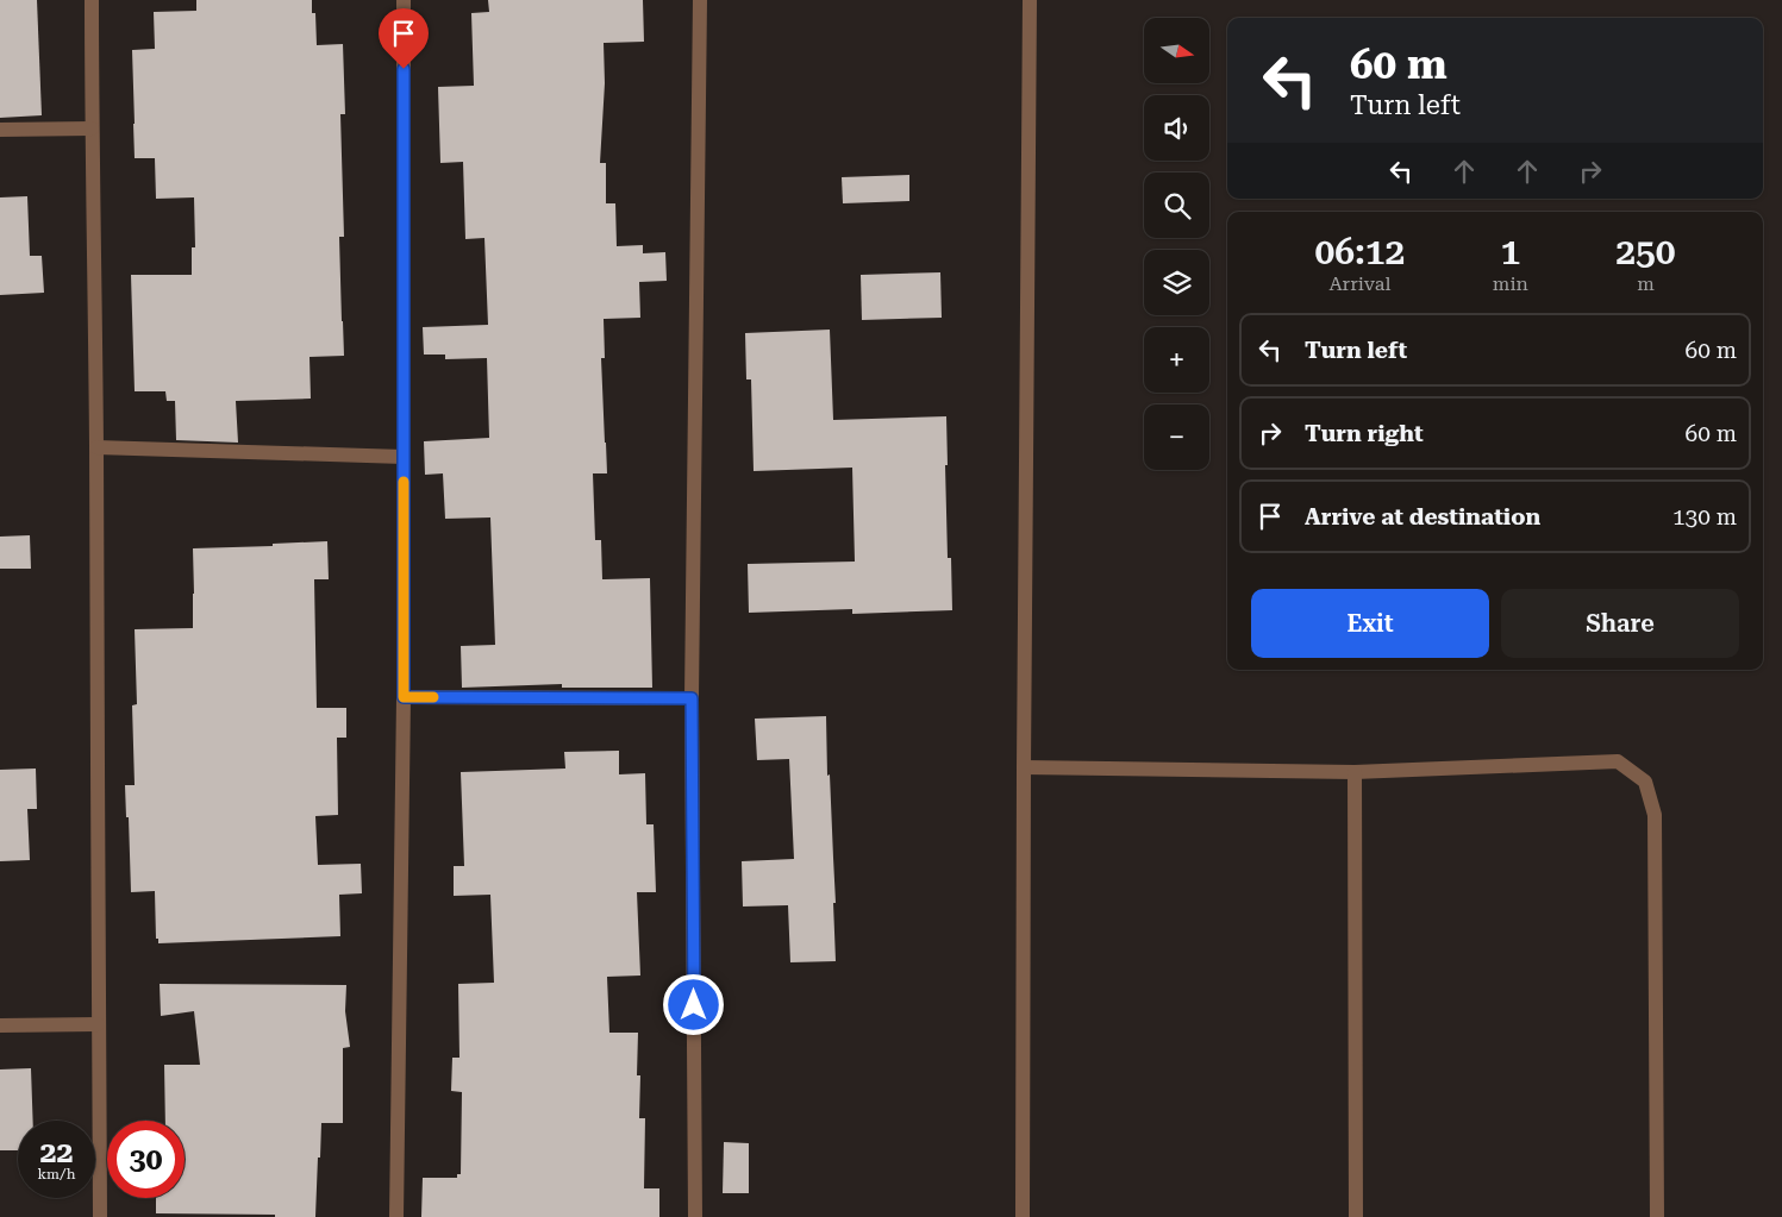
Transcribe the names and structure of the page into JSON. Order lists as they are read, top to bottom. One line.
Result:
{"north":"right","page":{"map_buttons":["+","−"],"turn":["60 m","Turn left"],"eta":["06:12","Arrival","1","min","250","m"],"list":[{"name":"Turn left","value":"60 m"},{"name":"Turn right","value":"60 m"},{"name":"Arrive at destination","value":"130 m"}],"buttons":["Exit","Share"],"speed":"22 km/h","limit":"30"}}
